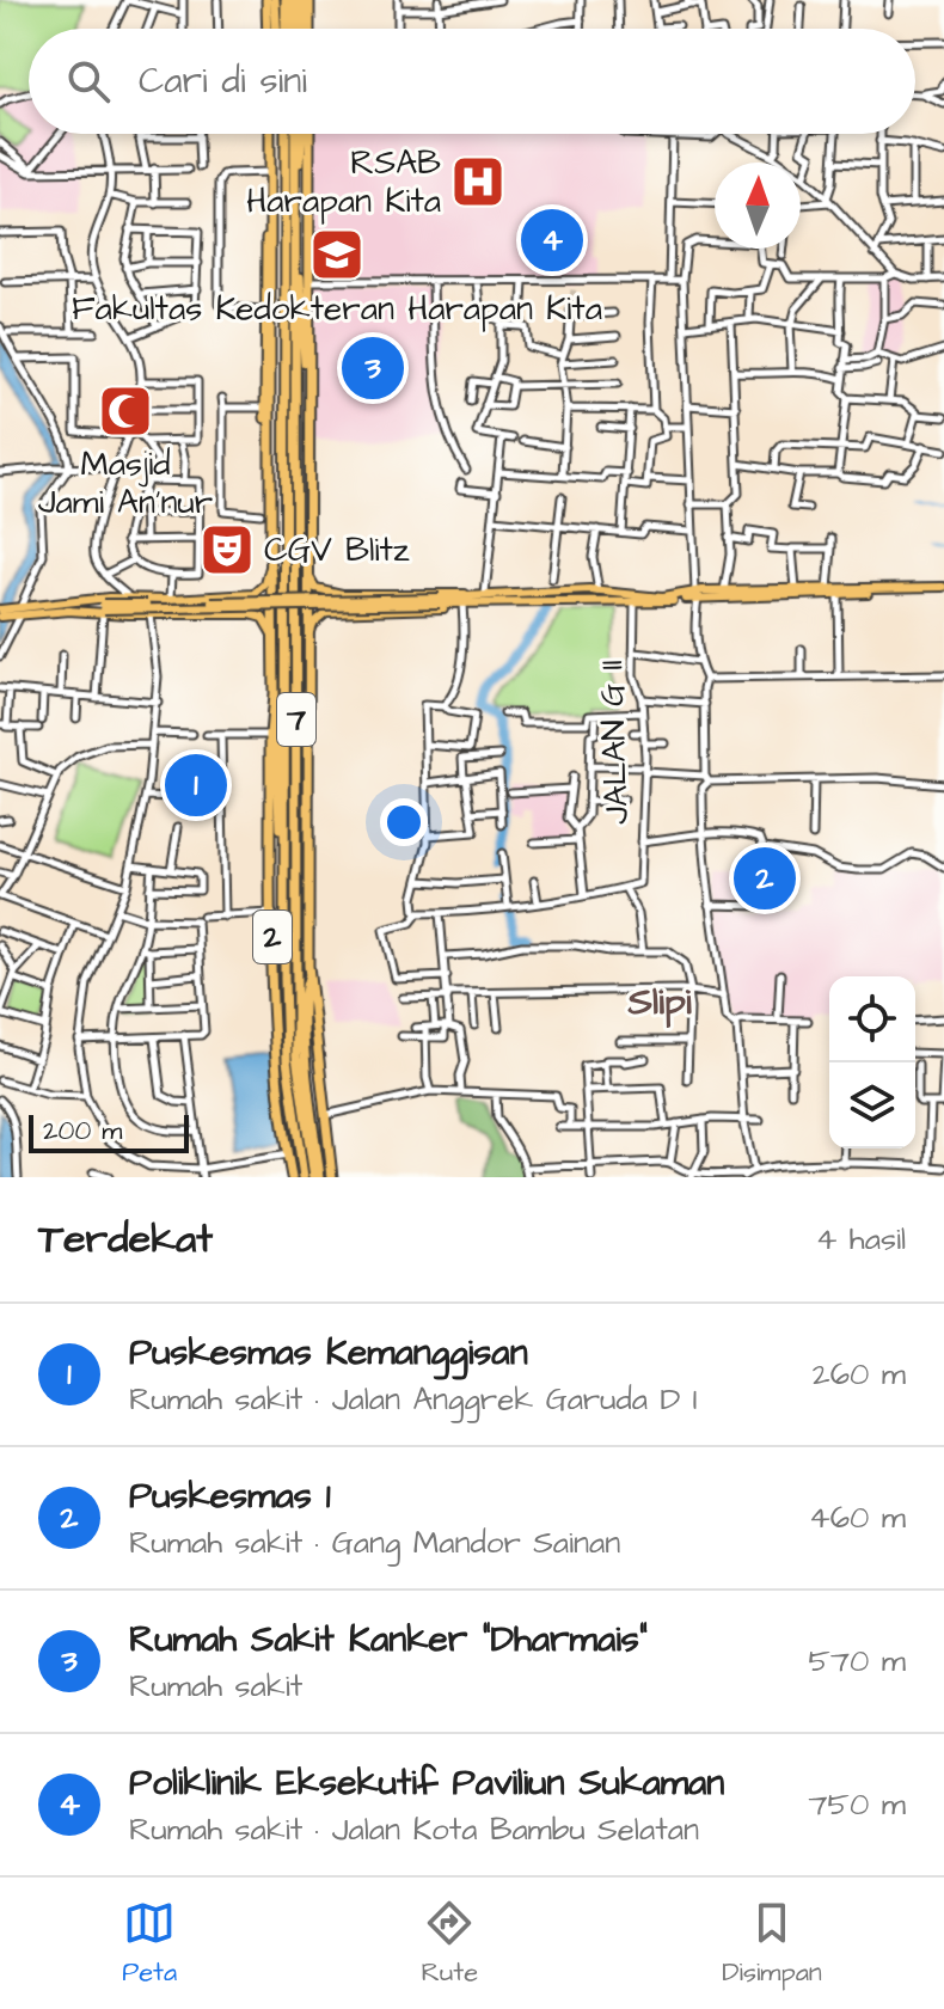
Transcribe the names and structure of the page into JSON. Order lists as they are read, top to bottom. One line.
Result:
{"streets":{"highway":["7","2"],"street":["JALAN G II"]},"districts":["Slipi"],"places":{"hospital":["RSAB Harapan Kita"],"school or university":["Fakultas Kedokteran Harapan Kita"],"mosque":["Masjid Jami An'nur"],"theatre":["CGV Blitz"]},"scale_bar":"200 m","north":"top","page":{"search":"Cari di sini","pins":["4","3","1","2"],"scale":"200 m","heading":["Terdekat","4 hasil"],"list":[{"mark":"1","name":"Puskesmas Kemanggisan","note":"Rumah sakit · Jalan Anggrek Garuda D I","value":"260 m"},{"mark":"2","name":"Puskesmas 1","note":"Rumah sakit · Gang Mandor Sainan","value":"460 m"},{"mark":"3","name":"Rumah Sakit Kanker \"Dharmais\"","note":"Rumah sakit","value":"570 m"},{"mark":"4","name":"Poliklinik Eksekutif Paviliun Sukaman","note":"Rumah sakit · Jalan Kota Bambu Selatan","value":"750 m"}],"nav":["Peta","Rute","Disimpan"]}}
